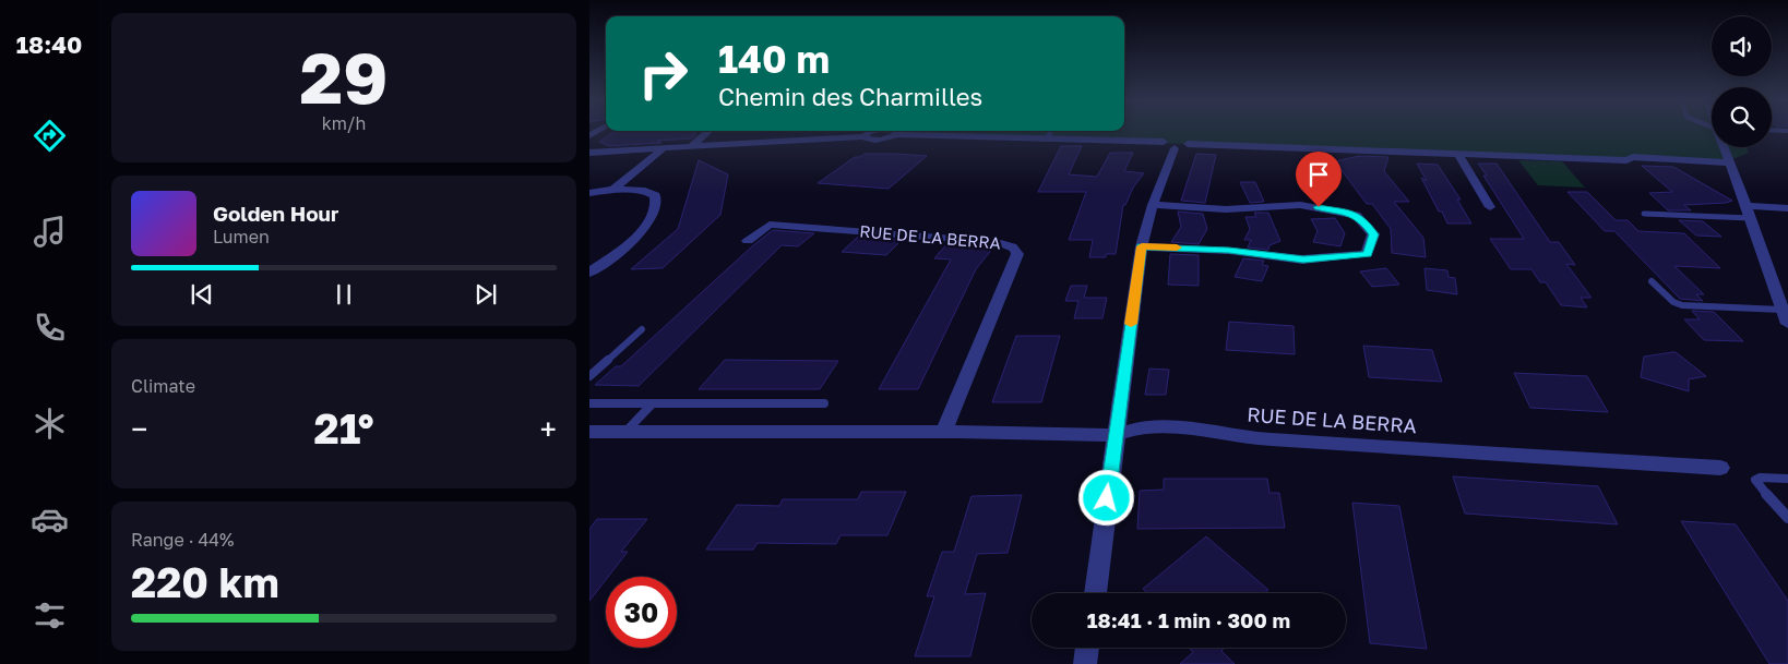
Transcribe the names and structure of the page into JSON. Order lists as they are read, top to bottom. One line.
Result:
{"streets":{"street":["RUE DE LA BERRA"]},"page":{"tabs":"18:40","tile":[["29","km/h"],"Climate",["Range · 44%","220 km"]],"turn":["140 m","Chemin des Charmilles"],"song":["Golden Hour","Lumen"],"heat":["−","21°","+"],"limit":"30","trip":"18:41 · 1 min · 300 m"}}
